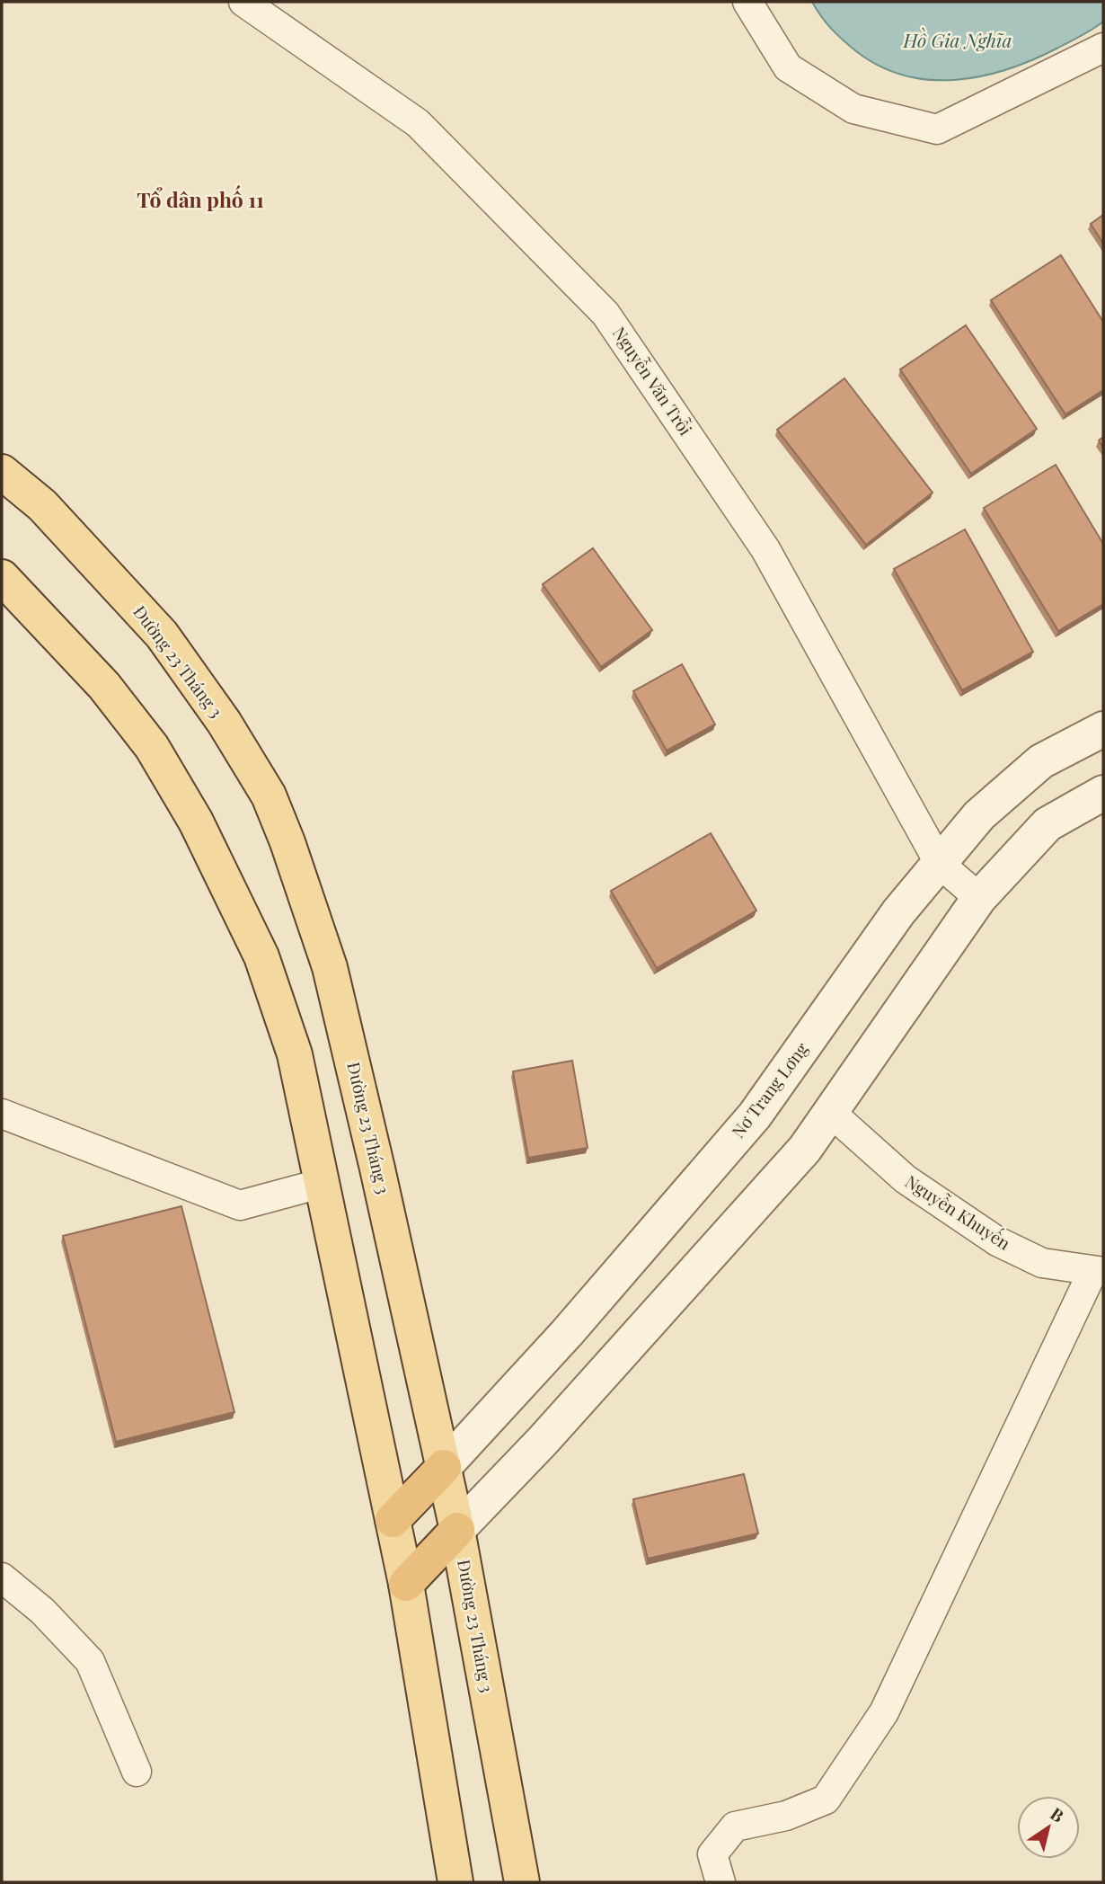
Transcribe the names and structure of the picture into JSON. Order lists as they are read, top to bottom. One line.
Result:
{"streets":{"main road":["Đường 23 Tháng 3"],"street":["Nguyễn Văn Trỗi","Nơ Trang Lơng","Nguyễn Khuyến"]},"crossings":[["Nguyễn Văn Trỗi","Nơ Trang Lơng"],["Đường 23 Tháng 3","Nơ Trang Lơng"]],"districts":["Tổ dân phố 11"],"water":["Hồ Gia Nghĩa"],"north":"top right"}
